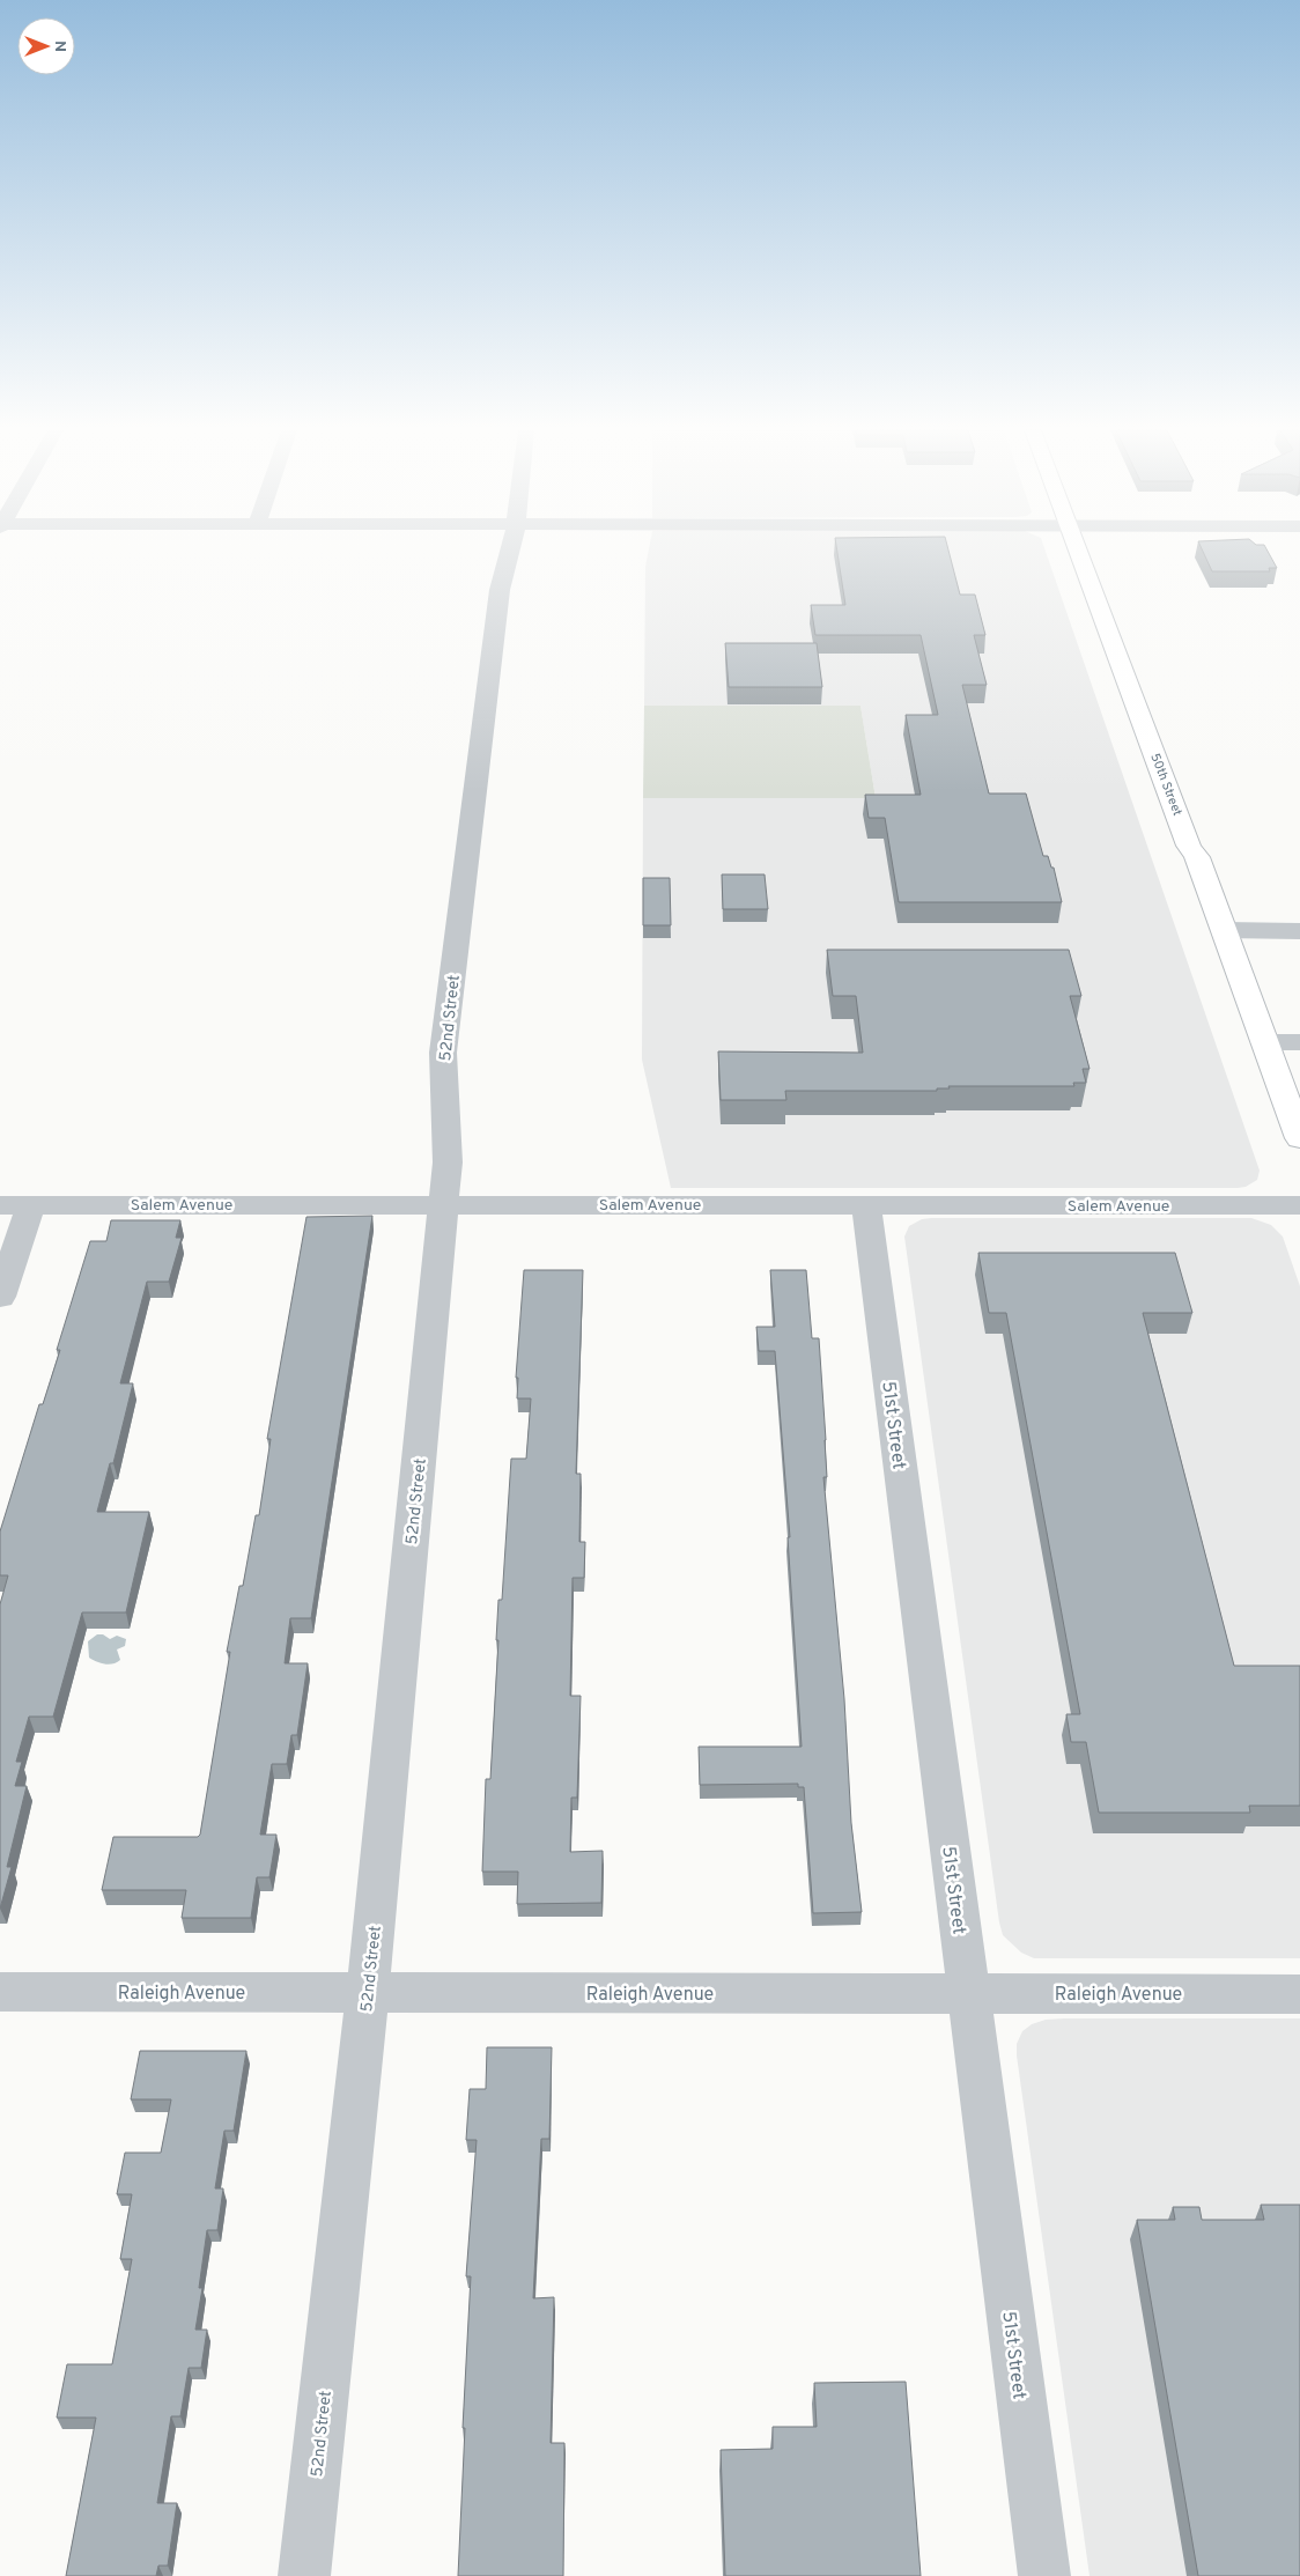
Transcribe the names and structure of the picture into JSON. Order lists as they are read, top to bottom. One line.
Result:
{"streets":{"main road":["50th Street"],"street":["52nd Street","Salem Avenue","51st Street","Raleigh Avenue"]},"crossings":[["52nd Street","Salem Avenue"],["52nd Street","Raleigh Avenue"],["Salem Avenue","51st Street"],["51st Street","Raleigh Avenue"]],"north":"right"}
